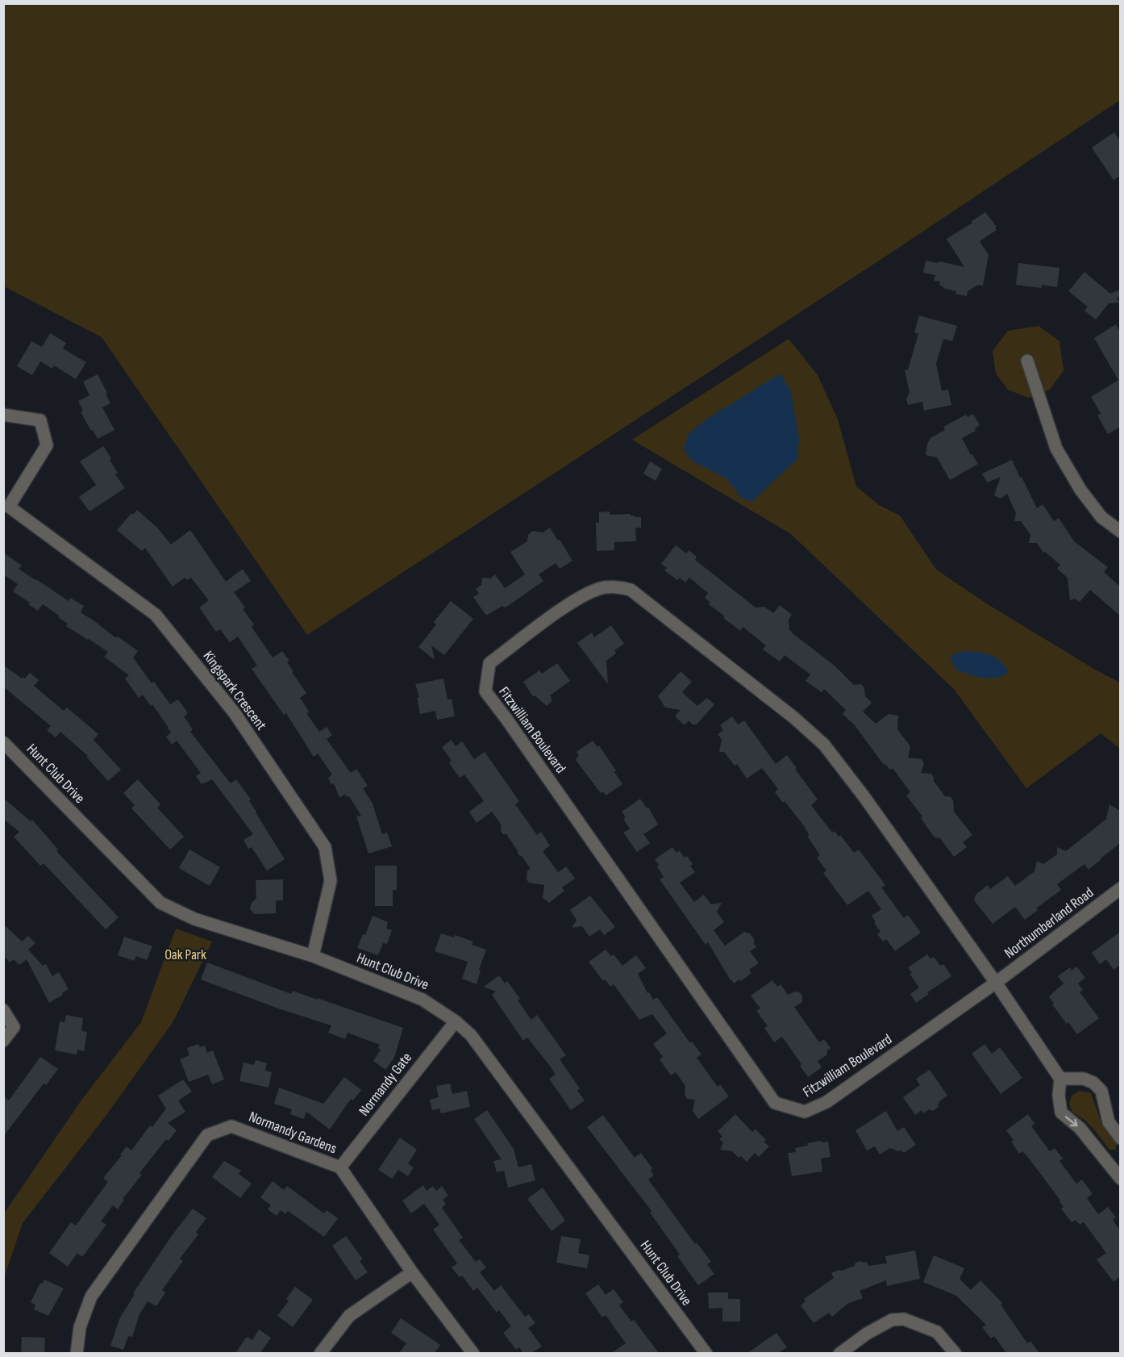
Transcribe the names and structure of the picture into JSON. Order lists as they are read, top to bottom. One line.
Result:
{"streets":{"street":["Kingspark Crescent","Fitzwilliam Boulevard","Hunt Club Drive","Northumberland Road","Normandy Gate","Normandy Gardens"]},"crossings":[["Kingspark Crescent","Hunt Club Drive"],["Fitzwilliam Boulevard","Northumberland Road"],["Hunt Club Drive","Normandy Gate"],["Normandy Gate","Normandy Gardens"]],"parks":["Oak Park"]}
